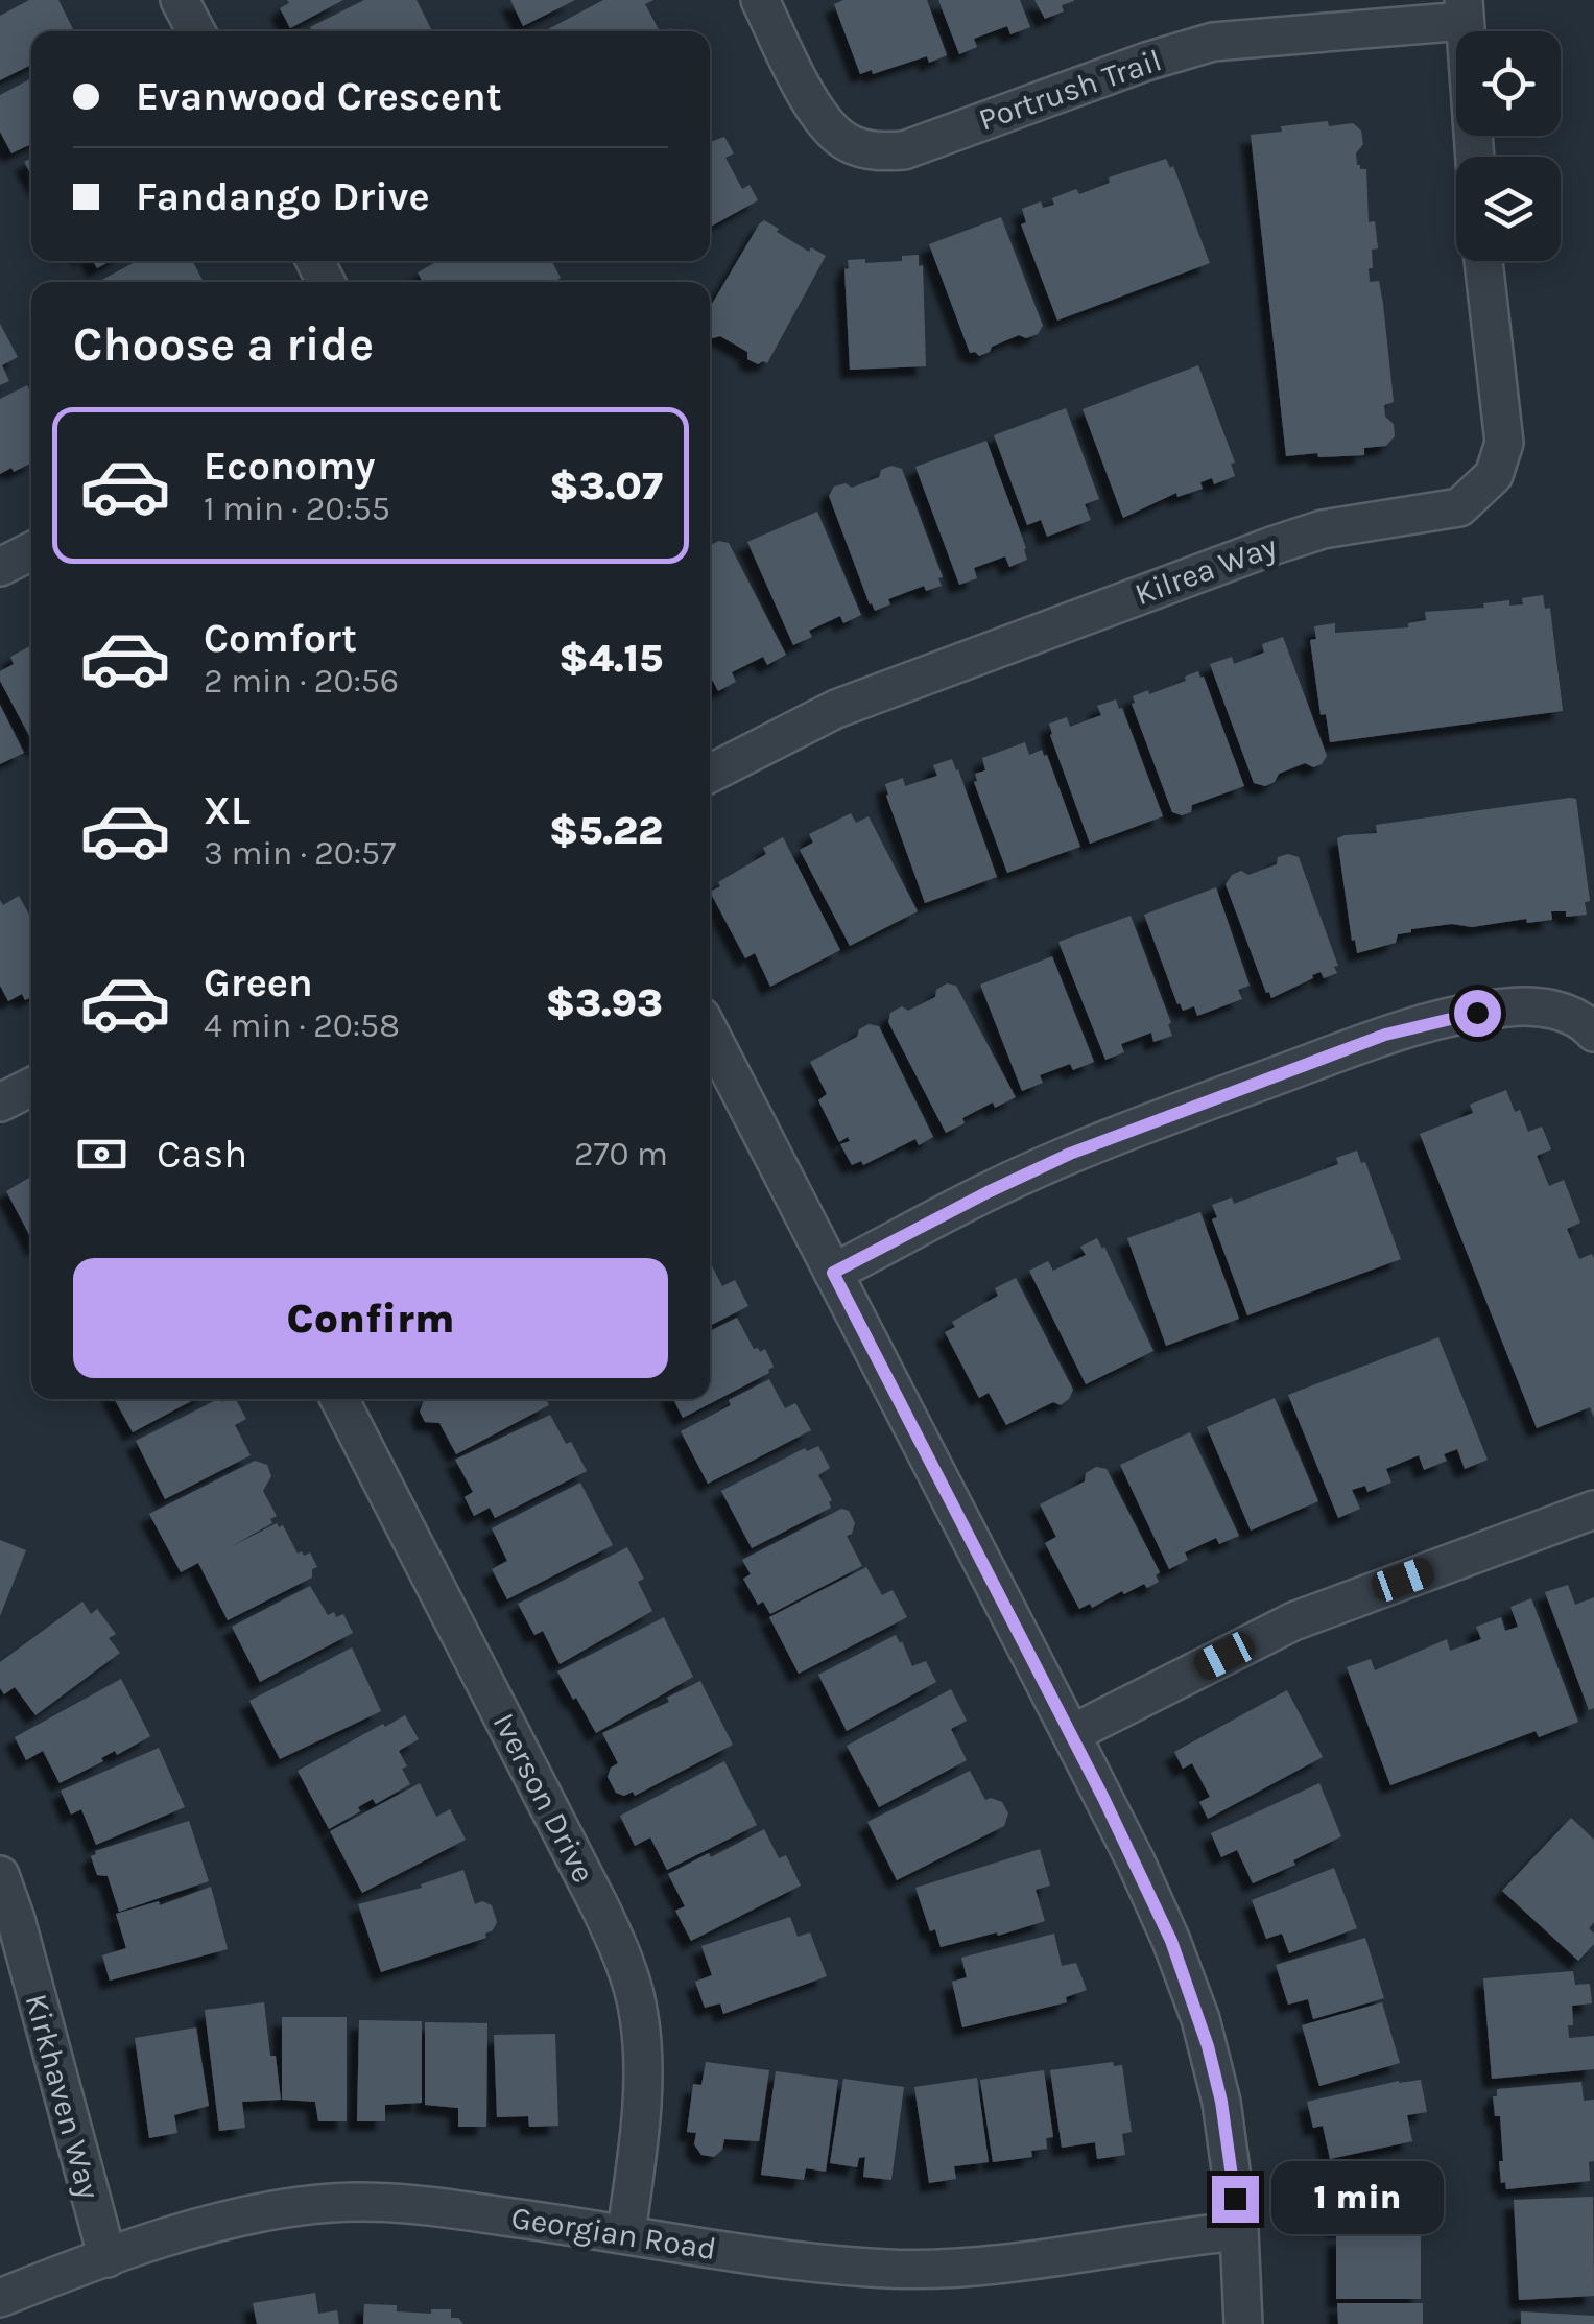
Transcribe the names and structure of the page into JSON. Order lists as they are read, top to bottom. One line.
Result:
{"streets":{"street":["Portrush Trail","Kilrea Way","Iverson Drive","Kirkhaven Way","Georgian Road"]},"crossings":[["Iverson Drive","Georgian Road"],["Kirkhaven Way","Georgian Road"]],"page":{"banner":["Evanwood Crescent","Fandango Drive"],"heading":"Choose a ride","list":[{"name":"Economy","note":"1 min · 20:55","value":"$3.07"},{"name":"Comfort","note":"2 min · 20:56","value":"$4.15"},{"name":"XL","note":"3 min · 20:57","value":"$5.22"},{"name":"Green","note":"4 min · 20:58","value":"$3.93"}],"pay":["Cash","270 m"],"buttons":"Confirm","bubble":"1 min"}}
